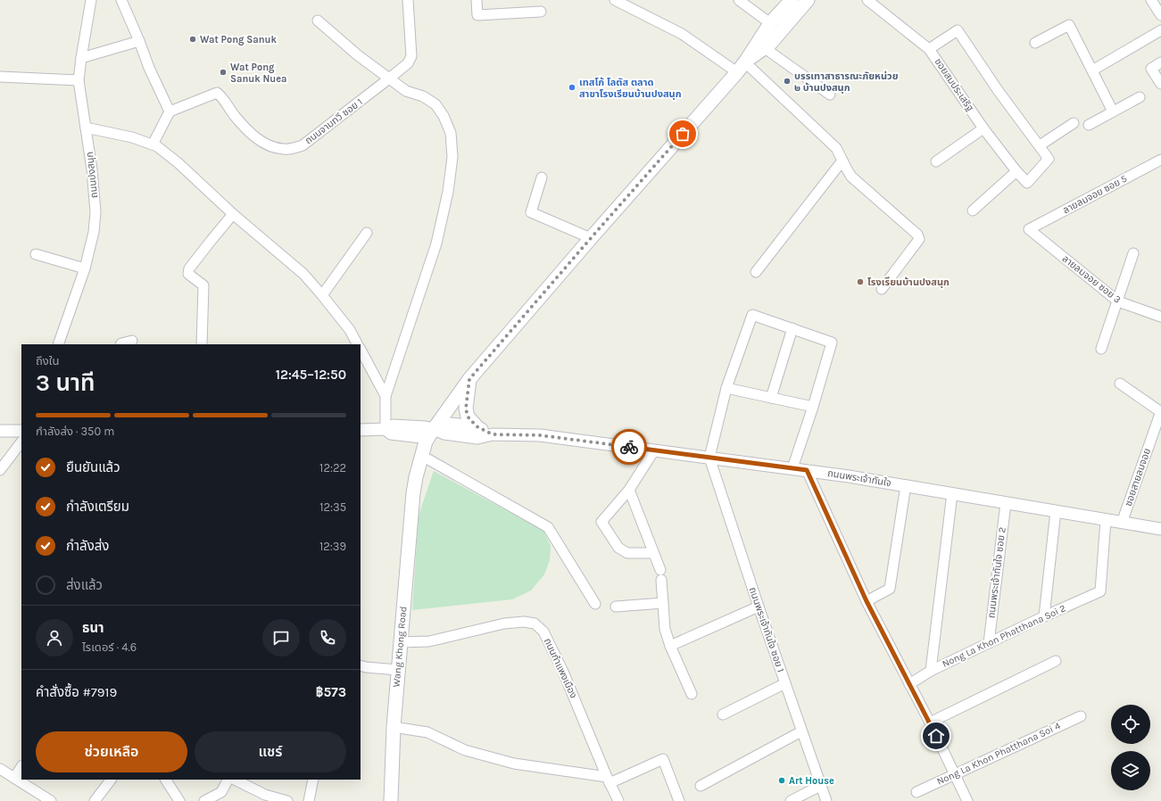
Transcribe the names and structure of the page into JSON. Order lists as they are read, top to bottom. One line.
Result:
{"streets":{"main road":["Wang Khong Road"],"street":["ซอยสมประเสริฐ","ถนนจามทวี ซอย 1","ถนนปงสนุก","ลายลมจอย ซอย 5","ลายลมจอย ซอย 3","ซอยสายลมจอย","ถนนพระเจ้าทันใจ","ถนนพระเจ้าทันใจ ซอย 2","ถนนพระเจ้าทันใจ ซอย 1","Nong La Khon Phatthana Soi 2","ถนนกำแพงเมือง","Nong La Khon Phatthana Soi 4"]},"crossings":[["ลายลมจอย ซอย 5","ลายลมจอย ซอย 3"],["ซอยสายลมจอย","ถนนพระเจ้าทันใจ"],["ถนนพระเจ้าทันใจ","ถนนพระเจ้าทันใจ ซอย 2"],["ถนนพระเจ้าทันใจ","ถนนพระเจ้าทันใจ ซอย 1"],["ถนนพระเจ้าทันใจ","Nong La Khon Phatthana Soi 2"],["ถนนพระเจ้าทันใจ","Wang Khong Road"],["ถนนพระเจ้าทันใจ ซอย 2","Nong La Khon Phatthana Soi 2"],["Wang Khong Road","ถนนกำแพงเมือง"]],"places":["Wat Pong Sanuk","Wat Pong Sanuk Nuea","บรรเทาสาธารณะภัยหน่วย ๒ บ้านปงสนุก","เทสโก้ โลตัส ตลาด สาขาโรงเรียนบ้านปงสนุก","โรงเรียนบ้านปงสนุก","Art House"],"page":{"heading":["3 นาที","ถึงใน","12:45–12:50"],"panel":["ธนา","ไรเดอร์ · 4.6","คำสั่งซื้อ #7919","฿573"],"bar":"กำลังส่ง · 350 m","list":[["ยืนยันแล้ว","12:22"],["กำลังเตรียม","12:35"],["กำลังส่ง","12:39"],"ส่งแล้ว"],"buttons":["ช่วยเหลือ","แชร์"]}}
